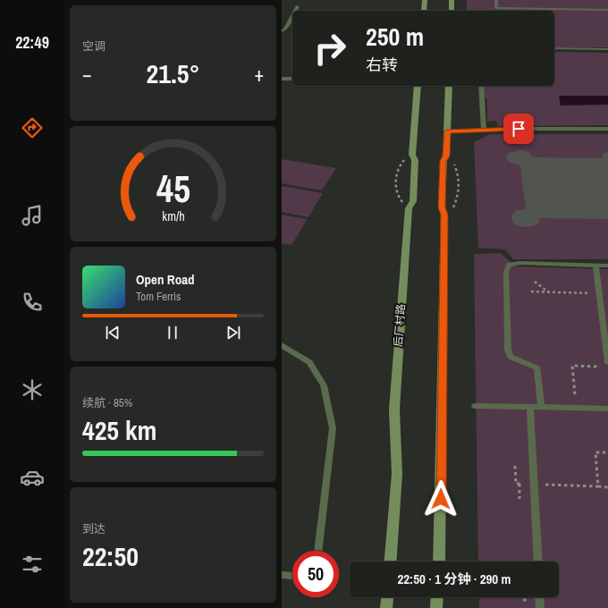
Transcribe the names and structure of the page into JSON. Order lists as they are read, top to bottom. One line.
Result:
{"streets":{"main road":["后厂村路"]},"page":{"tabs":"22:49","tile":["空调",["续航 · 85%","425 km"],["到达","22:50"]],"turn":["250 m","右转"],"heat":["−","21.5°","+"],"song":["Open Road","Tom Ferris"],"limit":"50","trip":"22:50 · 1 分钟 · 290 m","gauge":["45","km/h"]}}
